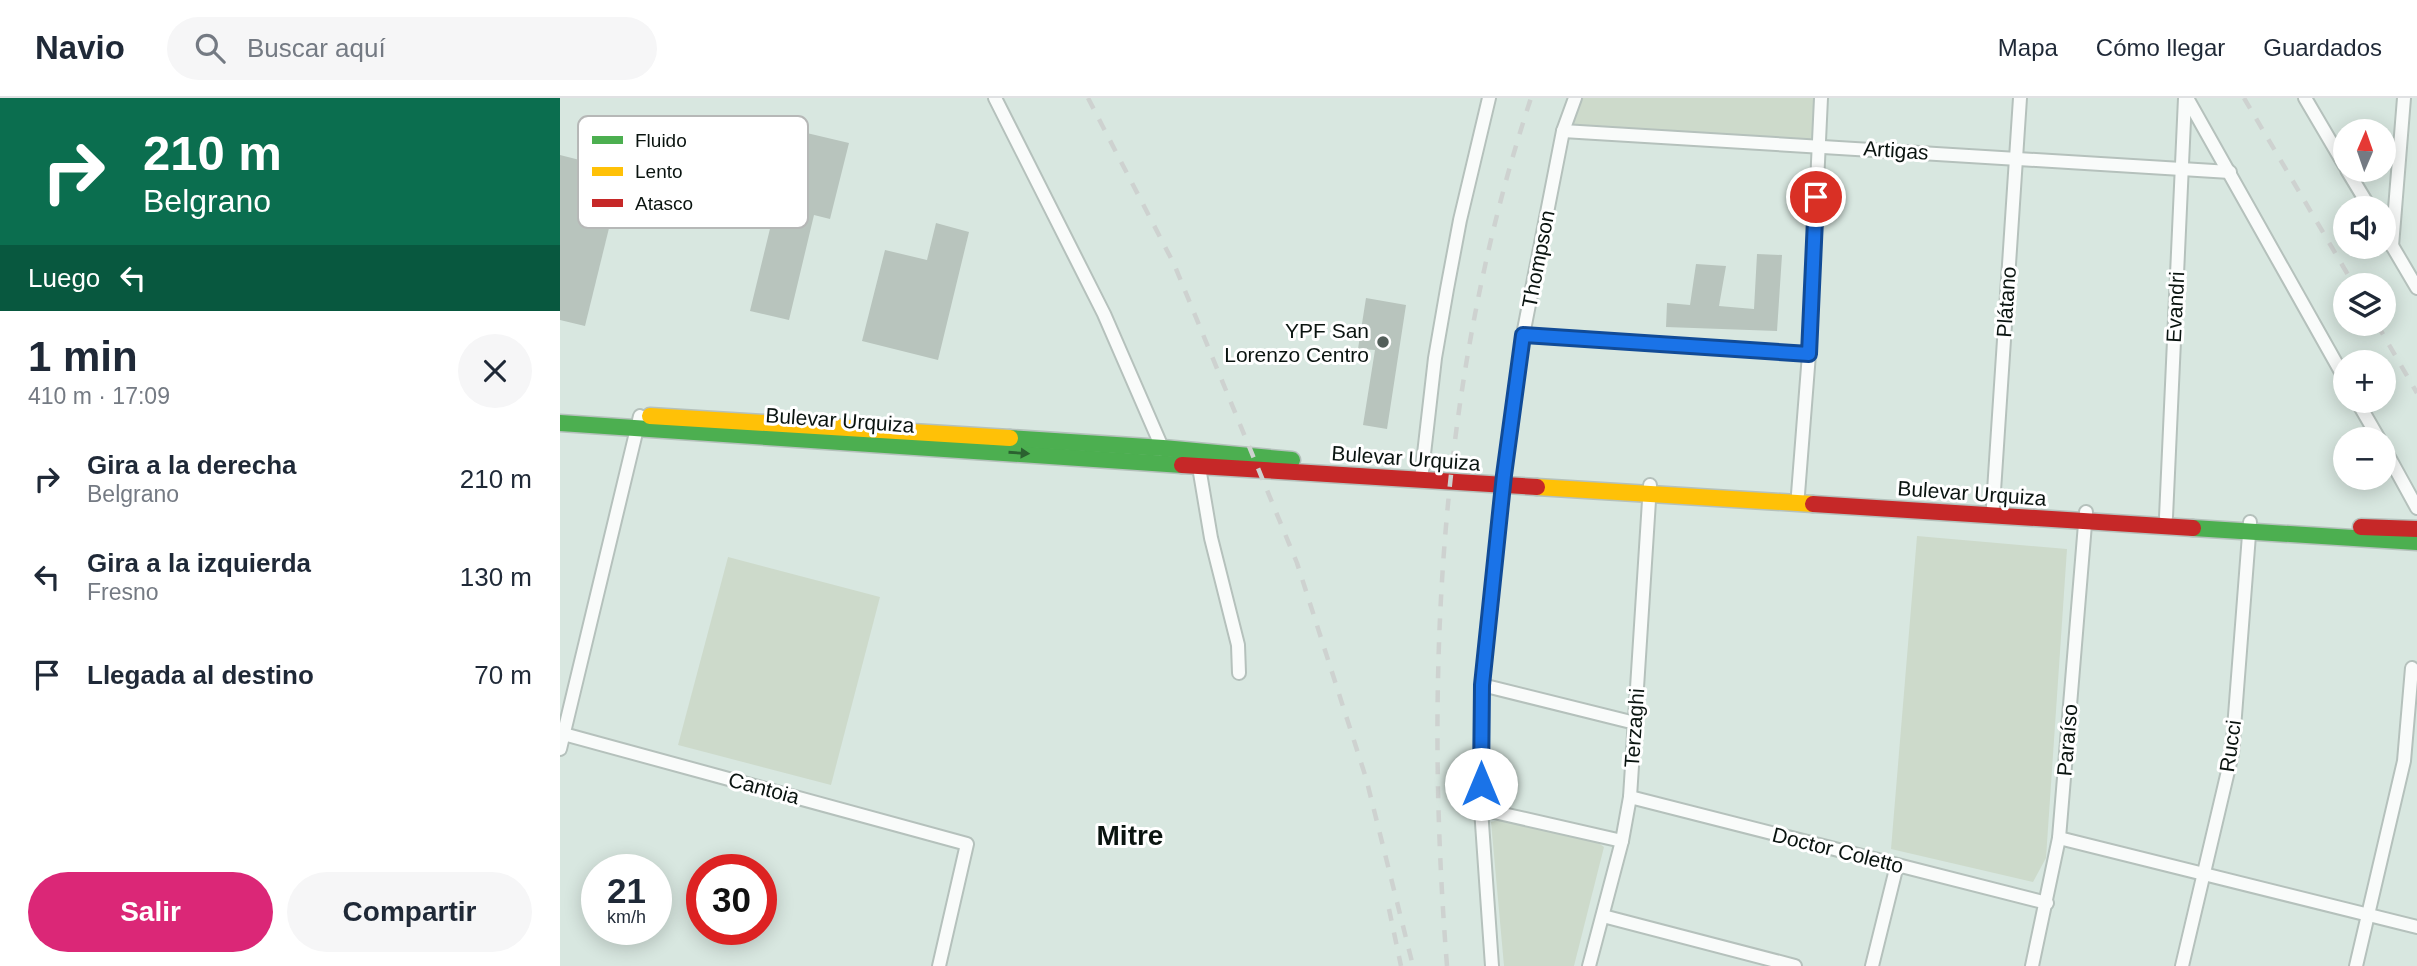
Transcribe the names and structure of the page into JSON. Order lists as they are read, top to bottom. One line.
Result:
{"streets":{"main road":["Bulevar Urquiza"],"street":["Artigas","Thompson","Plátano","Evandri","Terzaghi","Paraíso","Rucci","Cantoia","Doctor Coletto"]},"crossings":[["Artigas","Thompson"],["Artigas","Plátano"],["Artigas","Evandri"],["Thompson","Bulevar Urquiza"],["Plátano","Bulevar Urquiza"],["Evandri","Bulevar Urquiza"],["Bulevar Urquiza","Terzaghi"],["Bulevar Urquiza","Paraíso"],["Bulevar Urquiza","Rucci"],["Terzaghi","Doctor Coletto"],["Paraíso","Doctor Coletto"]],"districts":["Mitre"],"places":["YPF San Lorenzo Centro"],"legend":["Fluido","Lento","Atasco"],"north":"top","page":{"header":"Navio","search":"Buscar aquí","nav":["Mapa","Cómo llegar","Guardados"],"turn":["210 m","Belgrano"],"map_buttons":["+","−"],"then":"Luego","heading":["1 min","410 m · 17:09"],"list":[{"name":"Gira a la derecha","note":"Belgrano","value":"210 m"},{"name":"Gira a la izquierda","note":"Fresno","value":"130 m"},{"name":"Llegada al destino","value":"70 m"}],"speed":"21 km/h","limit":"30","buttons":["Salir","Compartir"]}}
